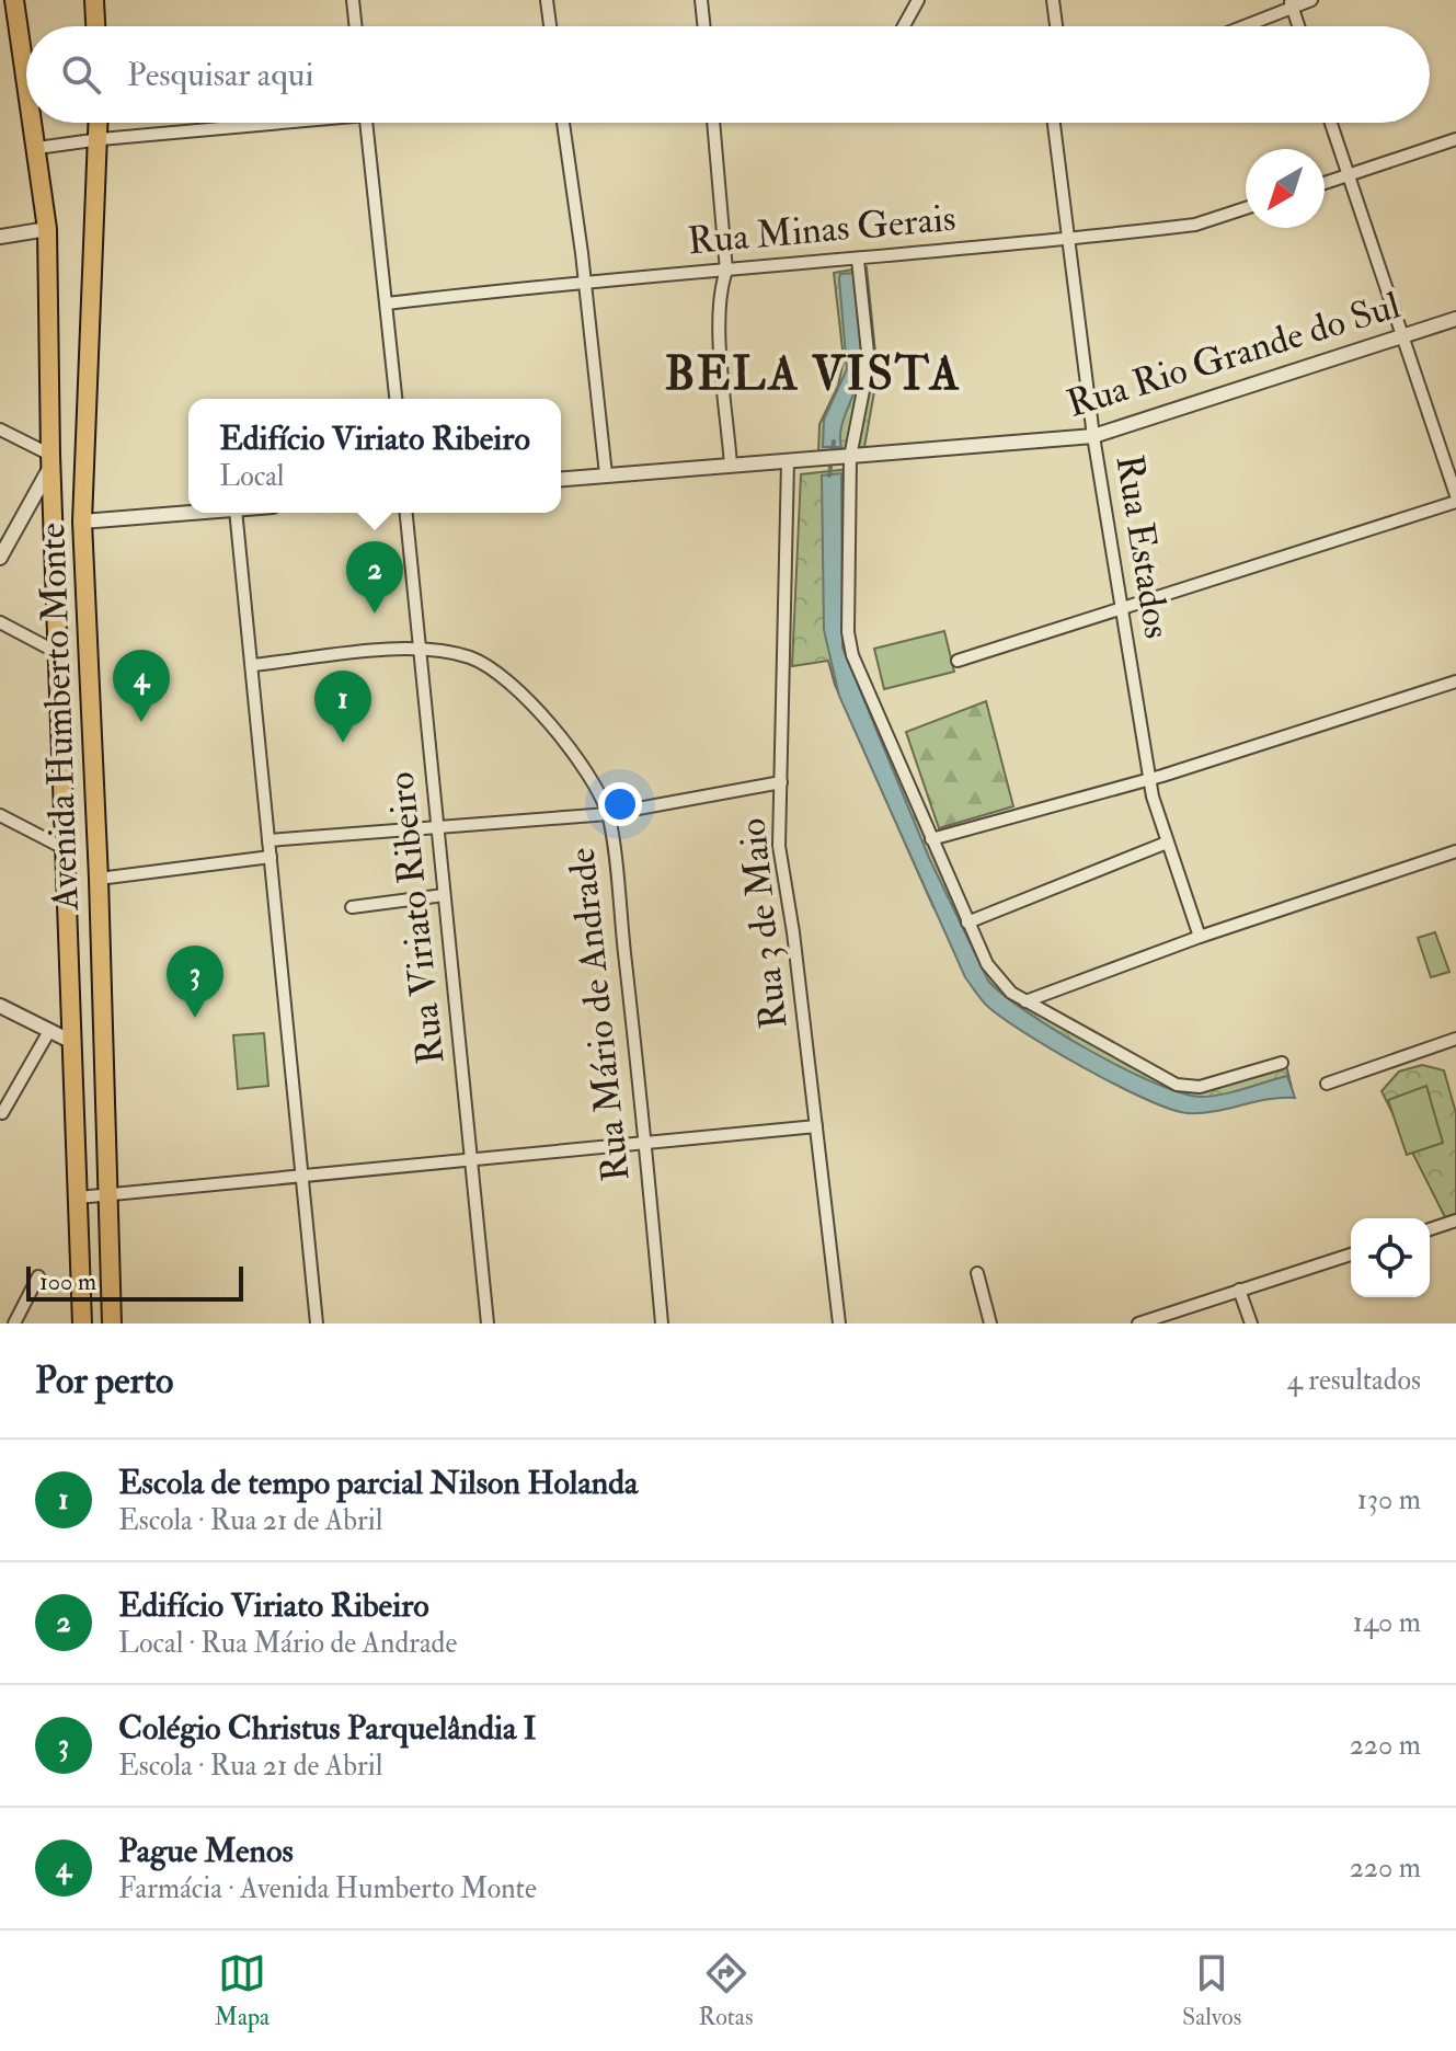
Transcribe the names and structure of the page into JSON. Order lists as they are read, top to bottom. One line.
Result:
{"streets":{"main road":["Avenida Humberto Monte"],"street":["Rua Minas Gerais","Rua Rio Grande do Sul","Rua Estados","Rua Viriato Ribeiro","Rua 3 de Maio","Rua Mário de Andrade"]},"crossings":[["Rua Minas Gerais","Rua Estados"],["Rua Rio Grande do Sul","Rua Estados"],["Rua Rio Grande do Sul","Rua 3 de Maio"],["Rua Viriato Ribeiro","Rua Mário de Andrade"]],"districts":["BELA VISTA"],"scale_bar":"100 m","north":"bottom left","page":{"search":"Pesquisar aqui","popup":["Edifício Viriato Ribeiro","Local"],"pins":["2","4","1","3"],"scale":"100 m","heading":["Por perto","4 resultados"],"list":[{"mark":"1","name":"Escola de tempo parcial Nilson Holanda","note":"Escola · Rua 21 de Abril","value":"130 m"},{"mark":"2","name":"Edifício Viriato Ribeiro","note":"Local · Rua Mário de Andrade","value":"140 m"},{"mark":"3","name":"Colégio Christus Parquelândia I","note":"Escola · Rua 21 de Abril","value":"220 m"},{"mark":"4","name":"Pague Menos","note":"Farmácia · Avenida Humberto Monte","value":"220 m"}],"nav":["Mapa","Rotas","Salvos"]}}
